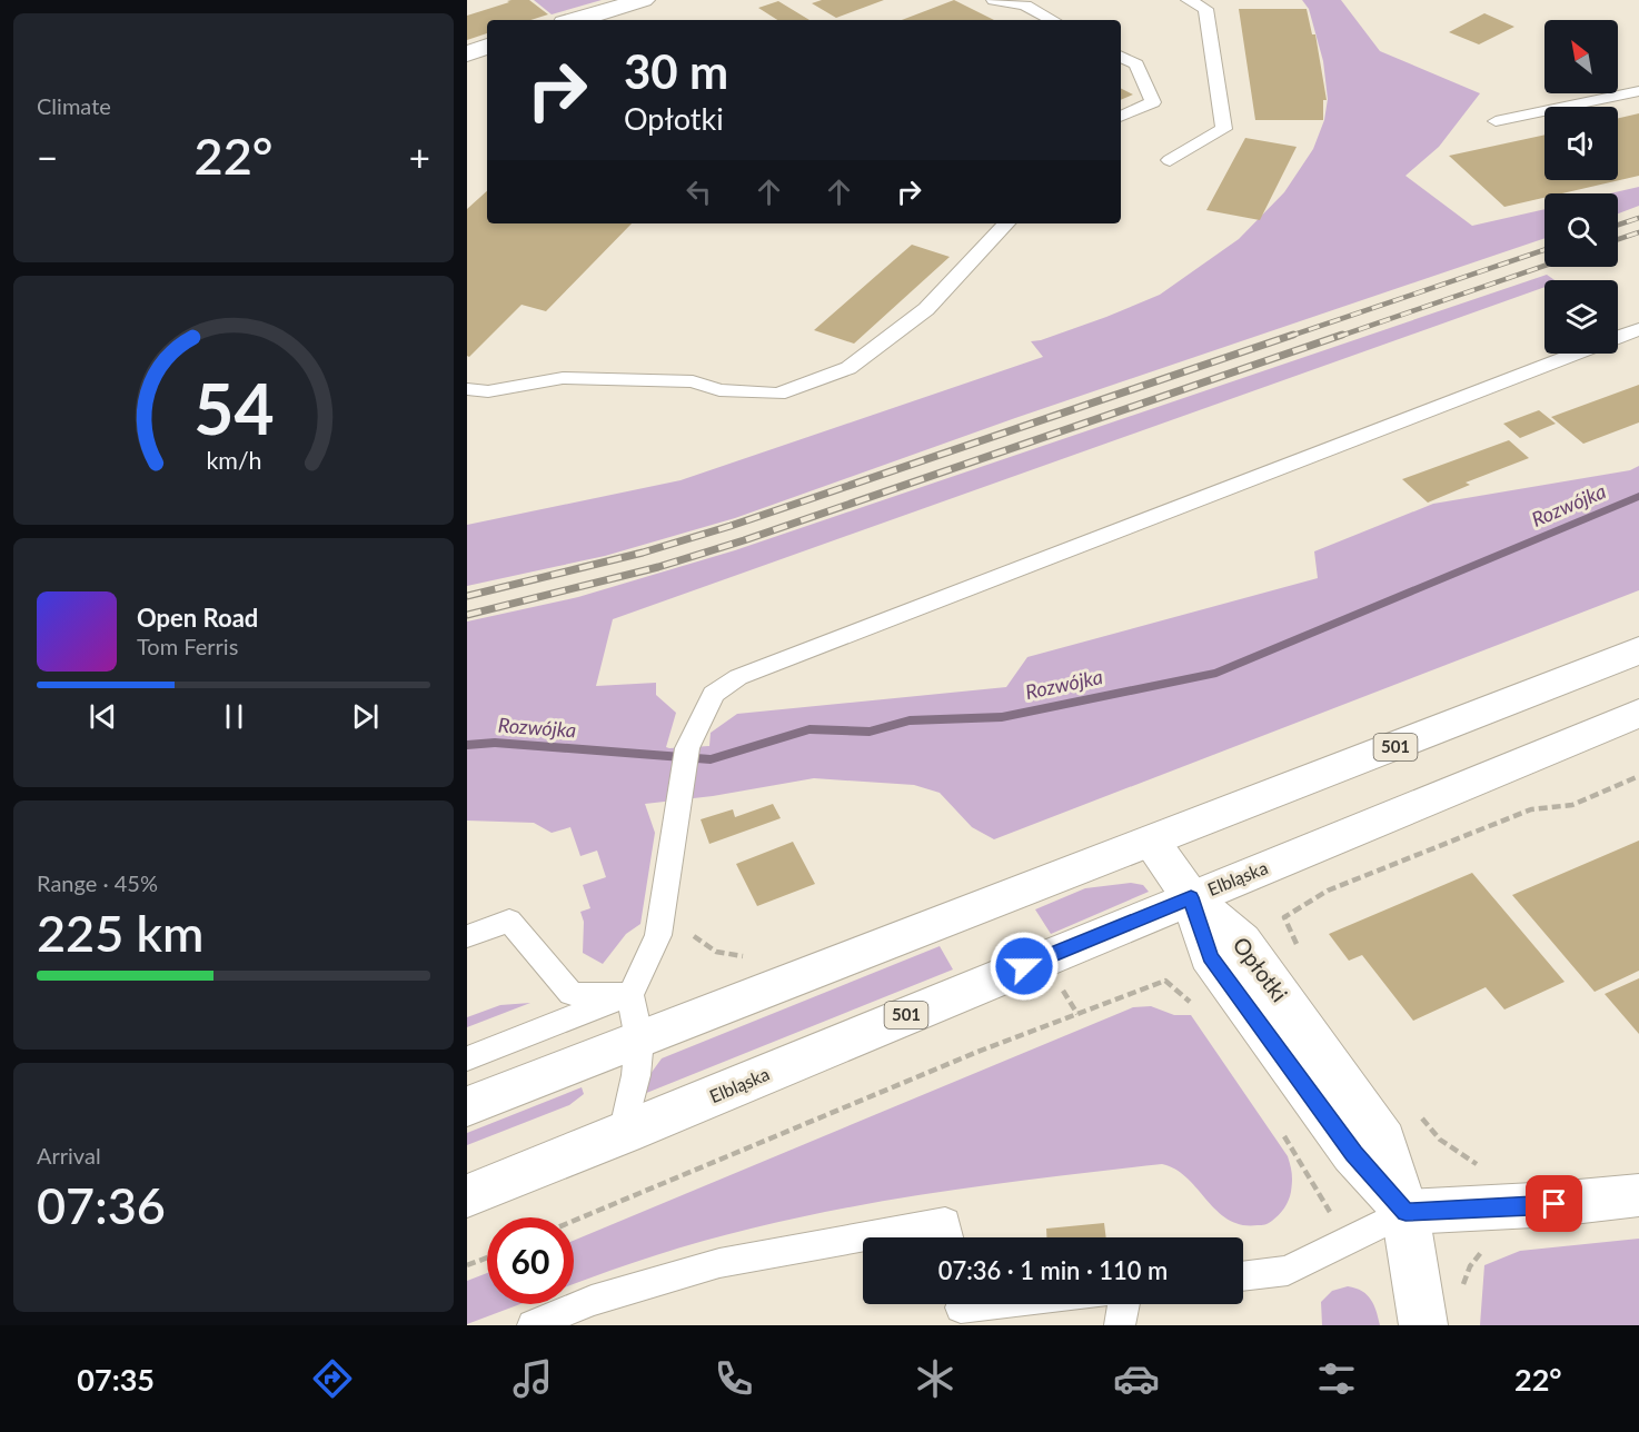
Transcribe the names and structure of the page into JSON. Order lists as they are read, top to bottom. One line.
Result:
{"streets":{"main road":["501","Elbląska","Opłotki"]},"crossings":[["501","Opłotki"],["Elbląska","Opłotki"]],"water":["Rozwójka"],"north":"top left","page":{"tile":["Climate",["Range · 45%","225 km"],["Arrival","07:36"]],"turn":["30 m","Opłotki"],"heat":["−","22°","+"],"song":["Open Road","Tom Ferris"],"limit":"60","trip":"07:36 · 1 min · 110 m","tabs":["07:35","22°"],"gauge":["54","km/h"]}}
